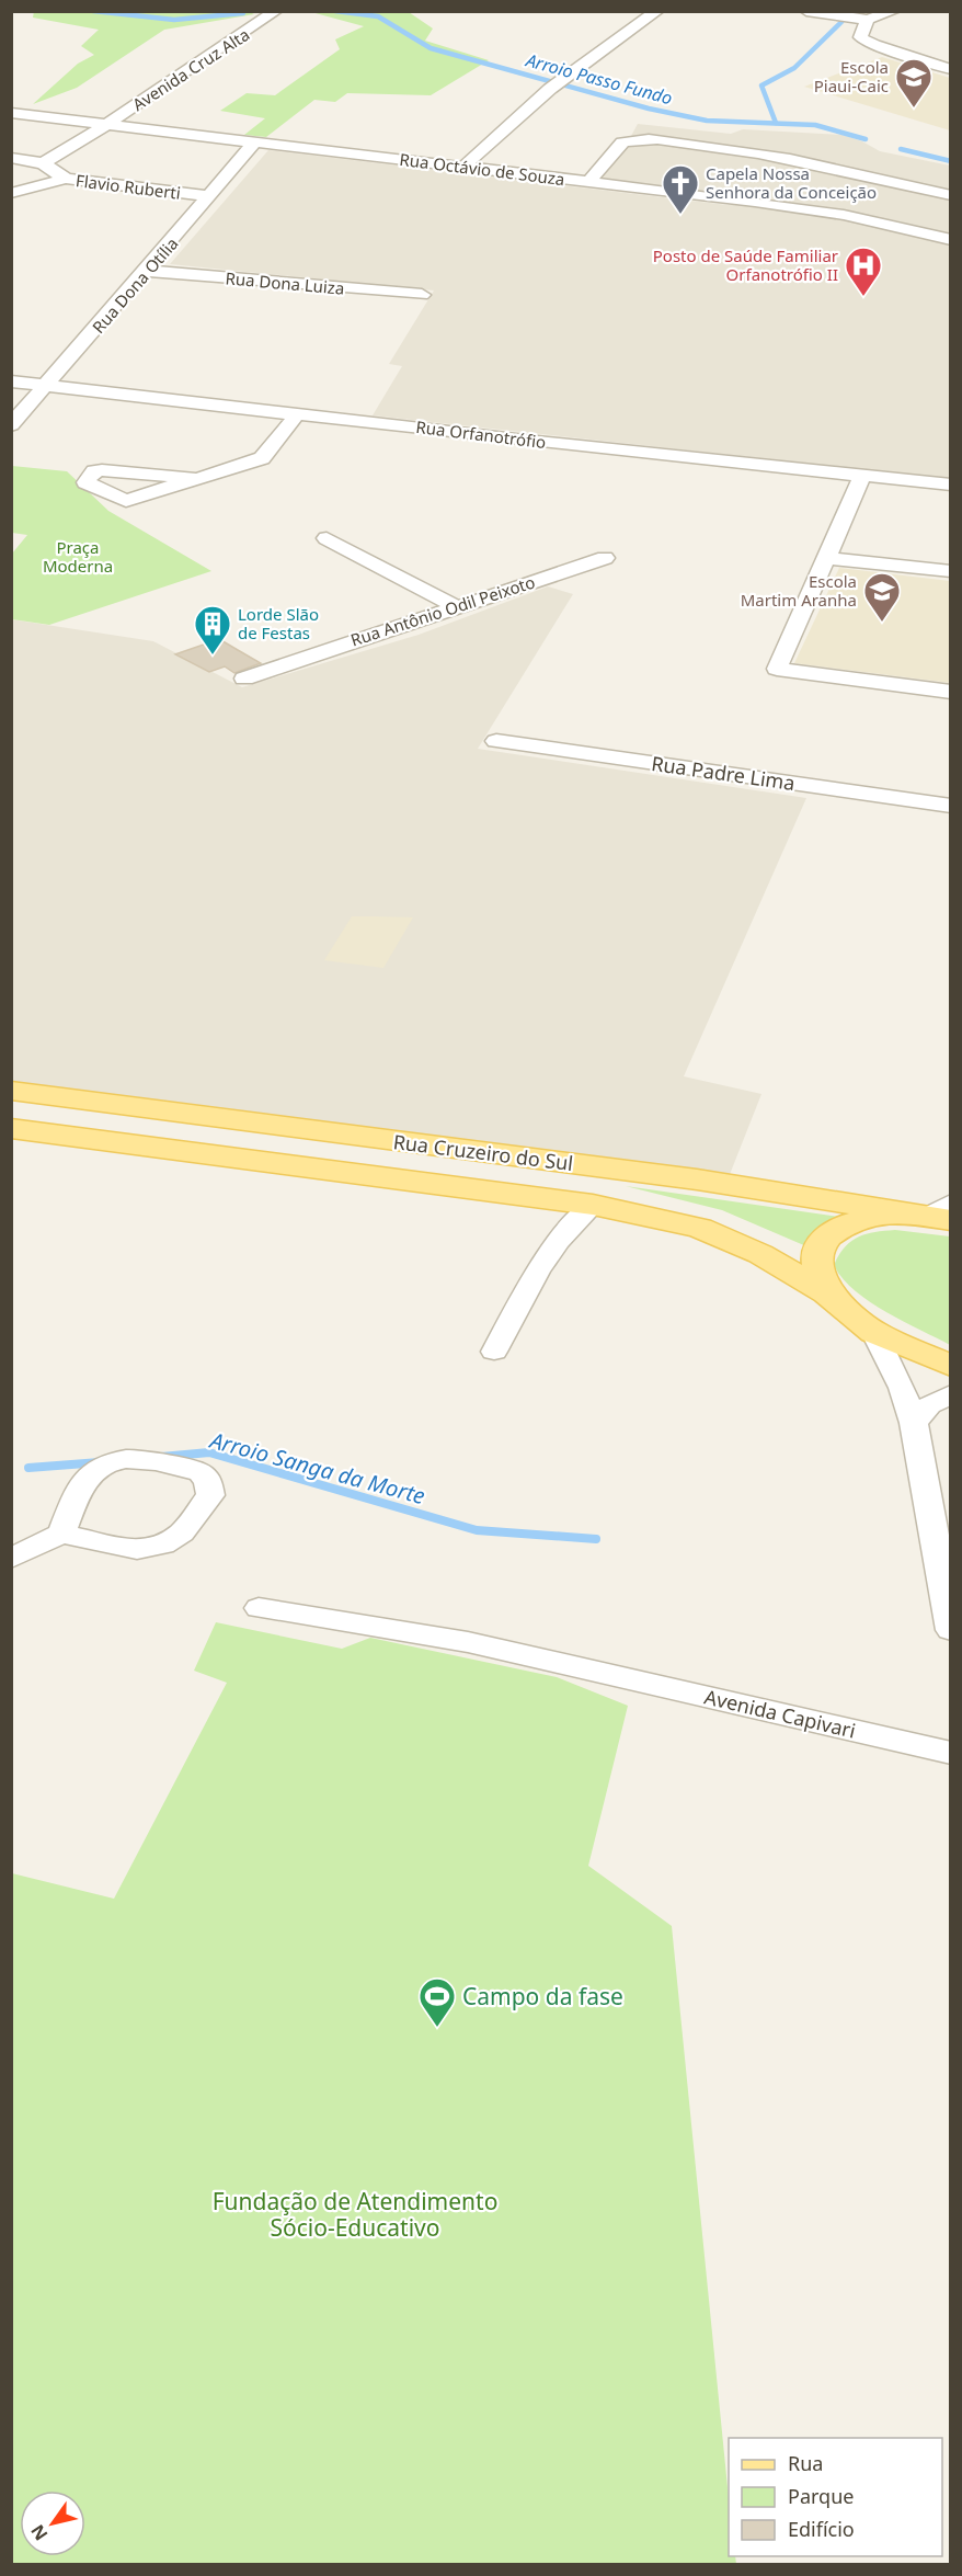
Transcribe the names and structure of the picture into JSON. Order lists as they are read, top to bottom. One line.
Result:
{"streets":{"main road":["Rua Cruzeiro do Sul"],"street":["Avenida Cruz Alta","Rua Octávio de Souza","Flavio Ruberti","Rua Dona Luiza","Rua Dona Otília","Rua Orfanotrófio","Rua Antônio Odil Peixoto","Rua Padre Lima","Avenida Capivari"]},"crossings":[["Avenida Cruz Alta","Rua Octávio de Souza"],["Avenida Cruz Alta","Flavio Ruberti"],["Rua Octávio de Souza","Rua Dona Otília"],["Flavio Ruberti","Rua Dona Otília"],["Rua Dona Luiza","Rua Dona Otília"],["Rua Dona Otília","Rua Orfanotrófio"]],"water":["Arroio Passo Fundo","Arroio Sanga da Morte"],"parks":["Praça Moderna","Fundação de Atendimento Sócio-Educativo"],"places":{"school or university":["Escola Piaui-Caic","Escola Martim Aranha"],"church":["Capela Nossa Senhora da Conceição"],"hospital":["Posto de Saúde Familiar Orfanotrófio II"],"building":["Lorde Slão de Festas"],"sports":["Campo da fase"]},"legend":["Rua","Parque","Edifício"],"north":"bottom left"}
